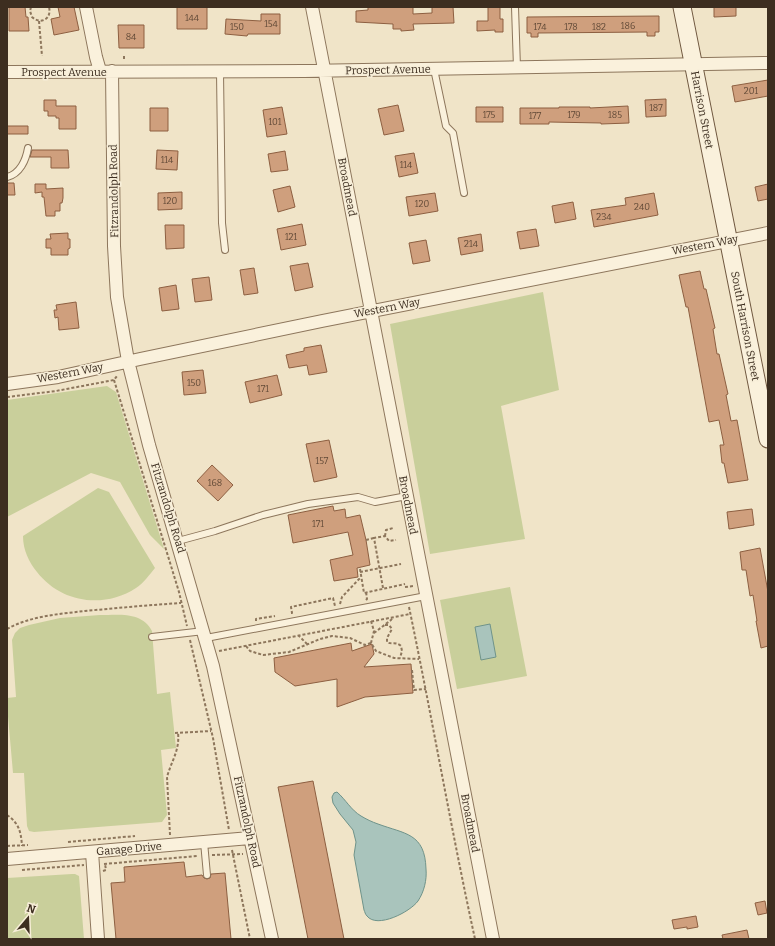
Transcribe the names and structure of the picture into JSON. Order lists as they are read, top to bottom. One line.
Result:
{"streets":{"street":["Prospect Avenue","Harrison Street","Broadmead","Fitzrandolph Road","Western Way","South Harrison Street","Garage Drive"]},"crossings":[["Prospect Avenue","Harrison Street"],["Prospect Avenue","Broadmead"],["Prospect Avenue","Fitzrandolph Road"],["Harrison Street","South Harrison Street"],["Broadmead","Western Way"],["Fitzrandolph Road","Western Way"],["Fitzrandolph Road","Garage Drive"],["Western Way","South Harrison Street"]],"house_numbers":["144","154","186","150","174","178","182","84","201","187","175","179","185","177","101","114","114","120","120","240","234","121","214","150","171","157","168","171"],"north":"top"}
